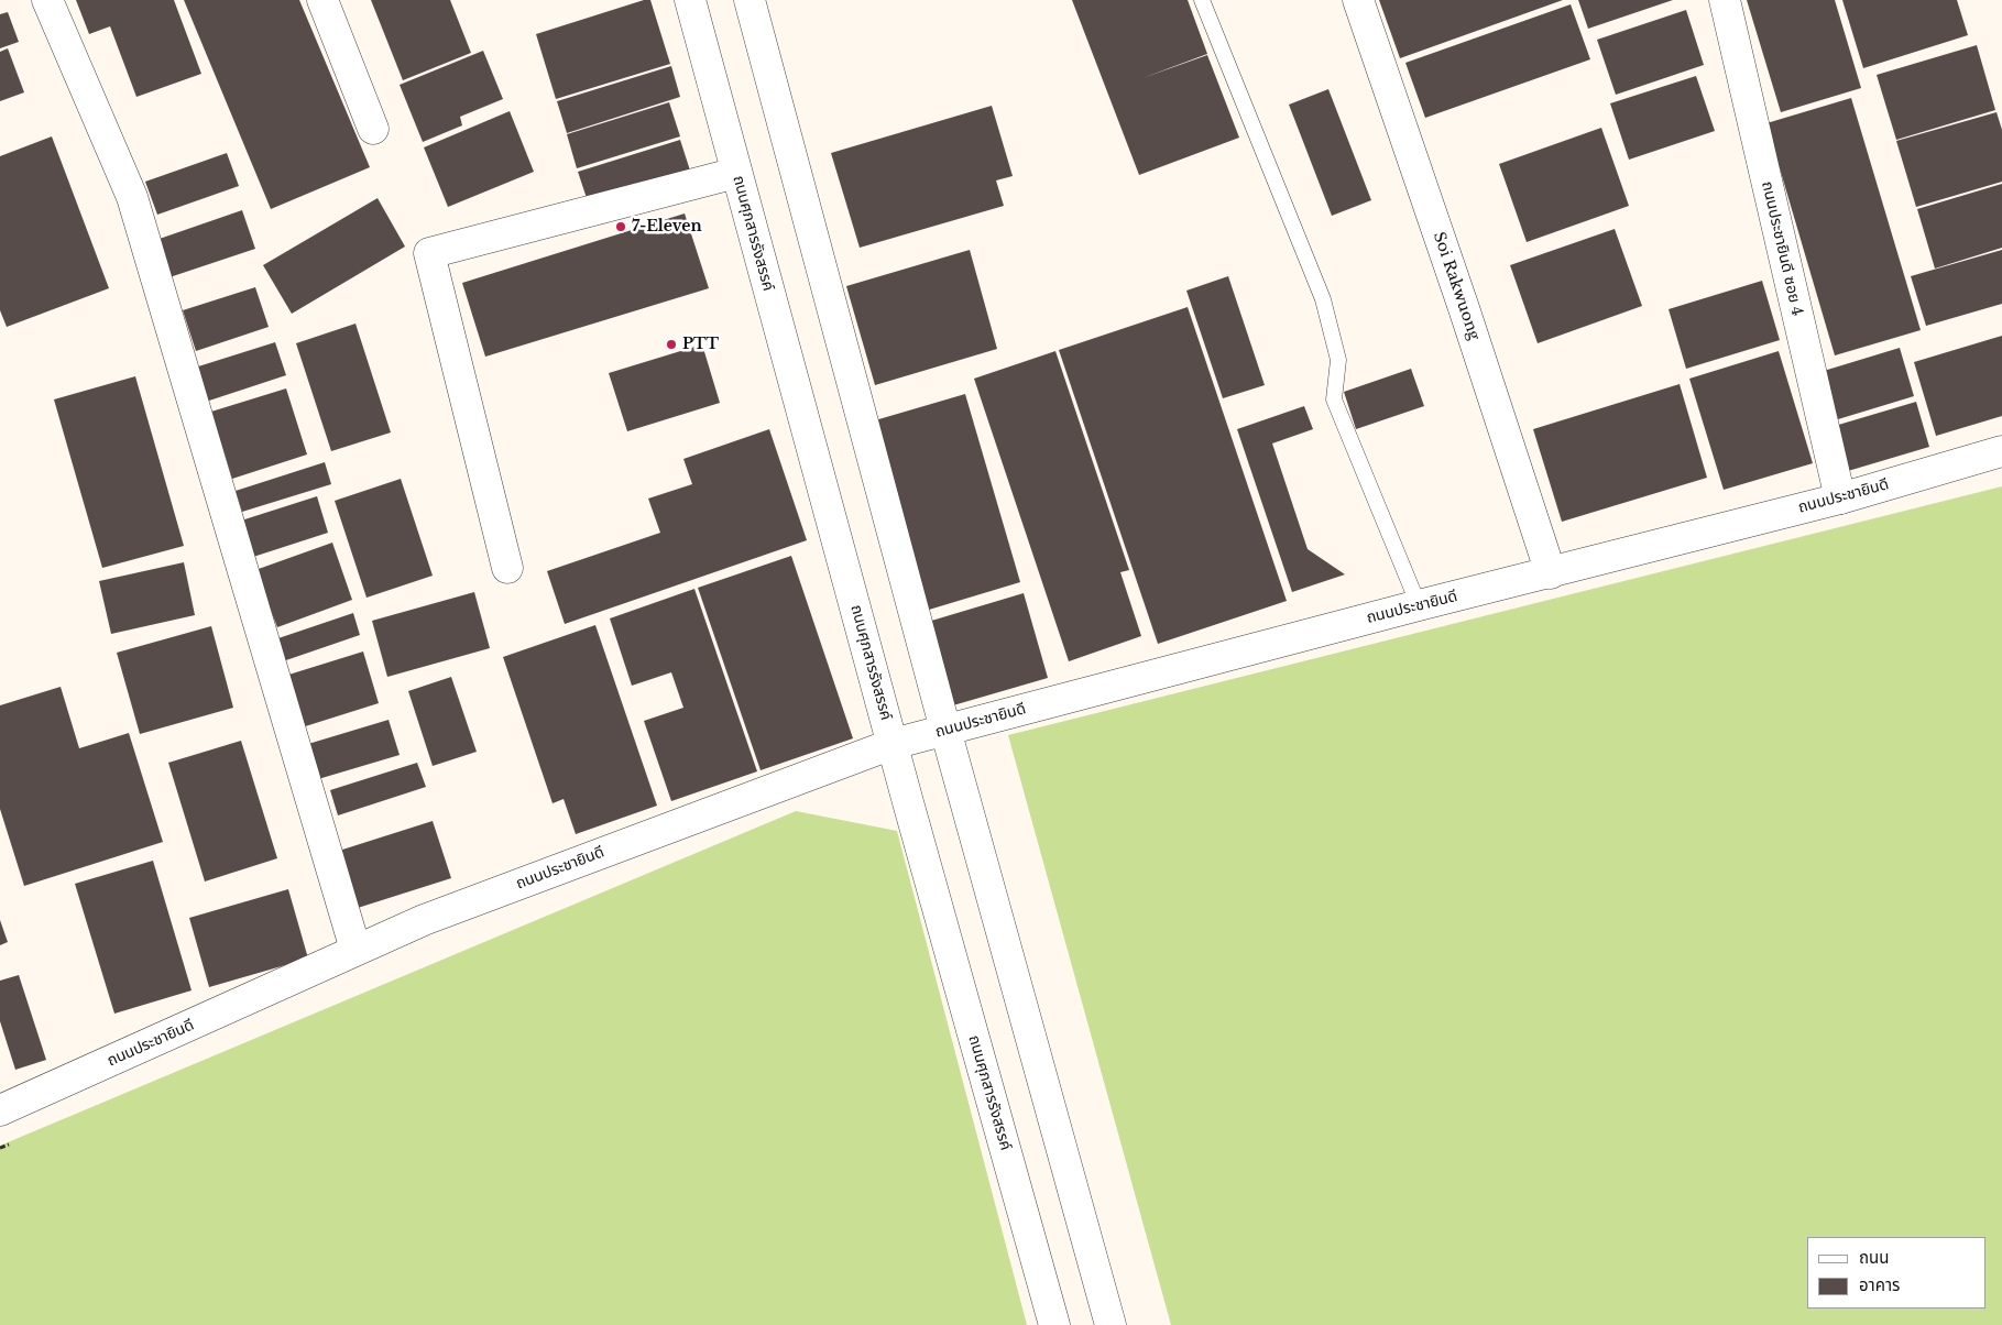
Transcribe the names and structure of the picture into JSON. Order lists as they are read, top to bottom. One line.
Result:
{"streets":{"street":["ถนนศุภสารรังสรรค์","ถนนประชายินดี ซอย 4","Soi Rakwuong","ถนนประชายินดี"]},"crossings":[["ถนนศุภสารรังสรรค์","ถนนประชายินดี"],["ถนนประชายินดี ซอย 4","ถนนประชายินดี"],["Soi Rakwuong","ถนนประชายินดี"]],"places":["7-Eleven","PTT"],"legend":["ถนน","อาคาร"]}
